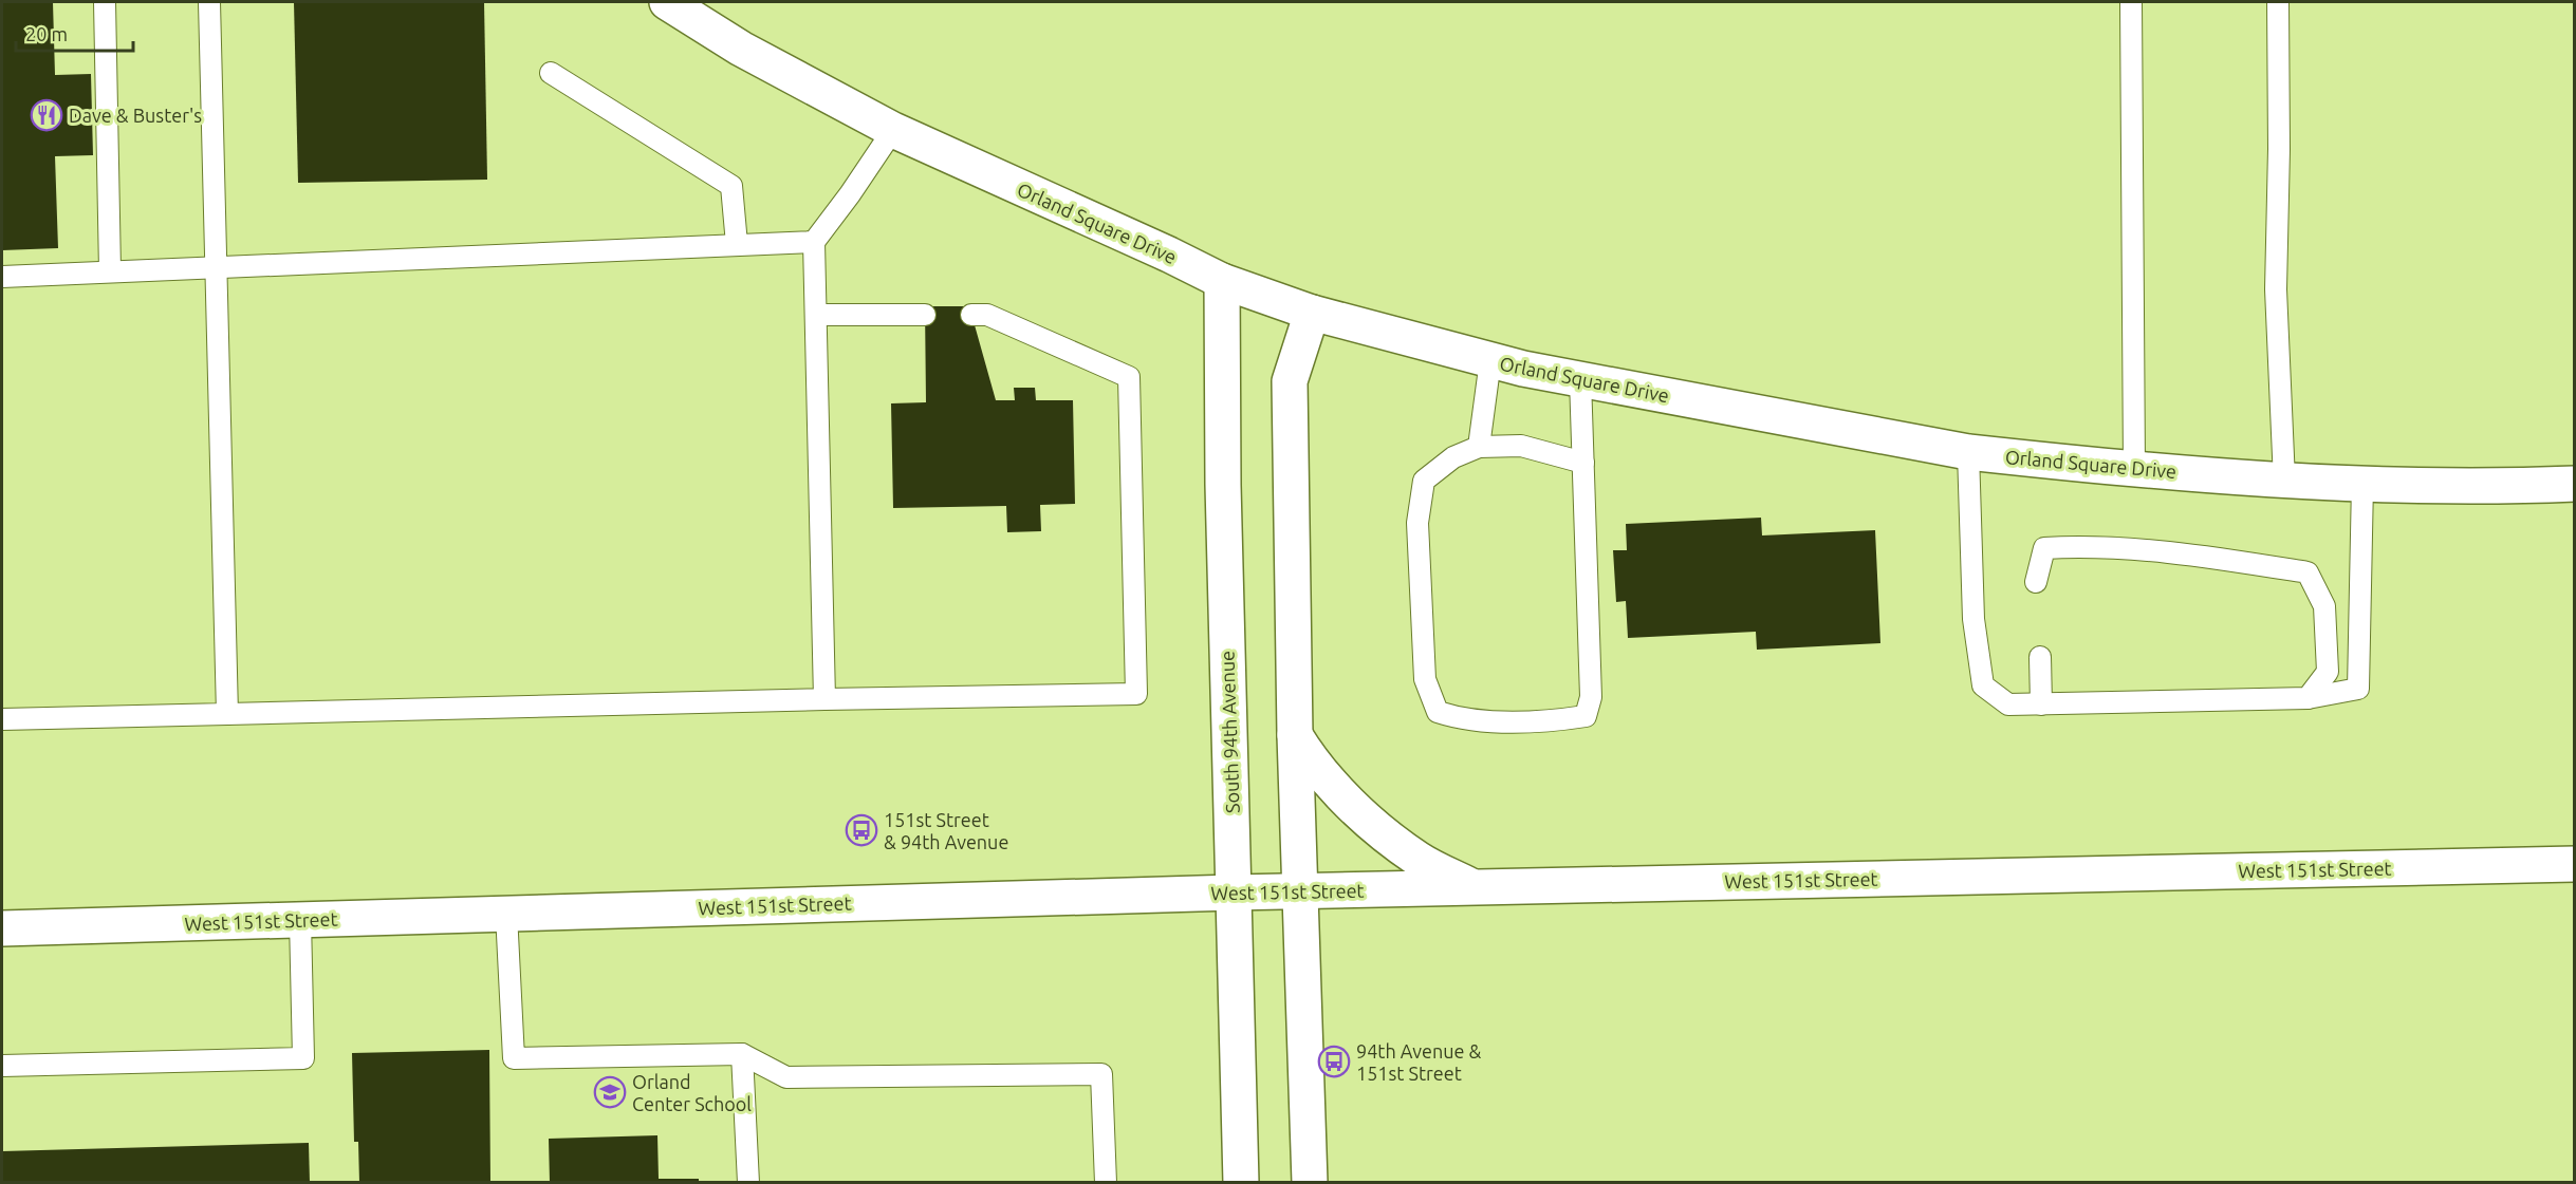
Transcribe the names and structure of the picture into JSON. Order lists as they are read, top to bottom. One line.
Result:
{"streets":{"street":["Orland Square Drive","South 94th Avenue","West 151st Street"]},"crossings":[["Orland Square Drive","South 94th Avenue"],["South 94th Avenue","West 151st Street"]],"places":{"restaurant":["Dave & Buster's"],"bus stop":["151st Street & 94th Avenue","94th Avenue & 151st Street"],"school or university":["Orland Center School"]},"scale_bar":"20 m"}
